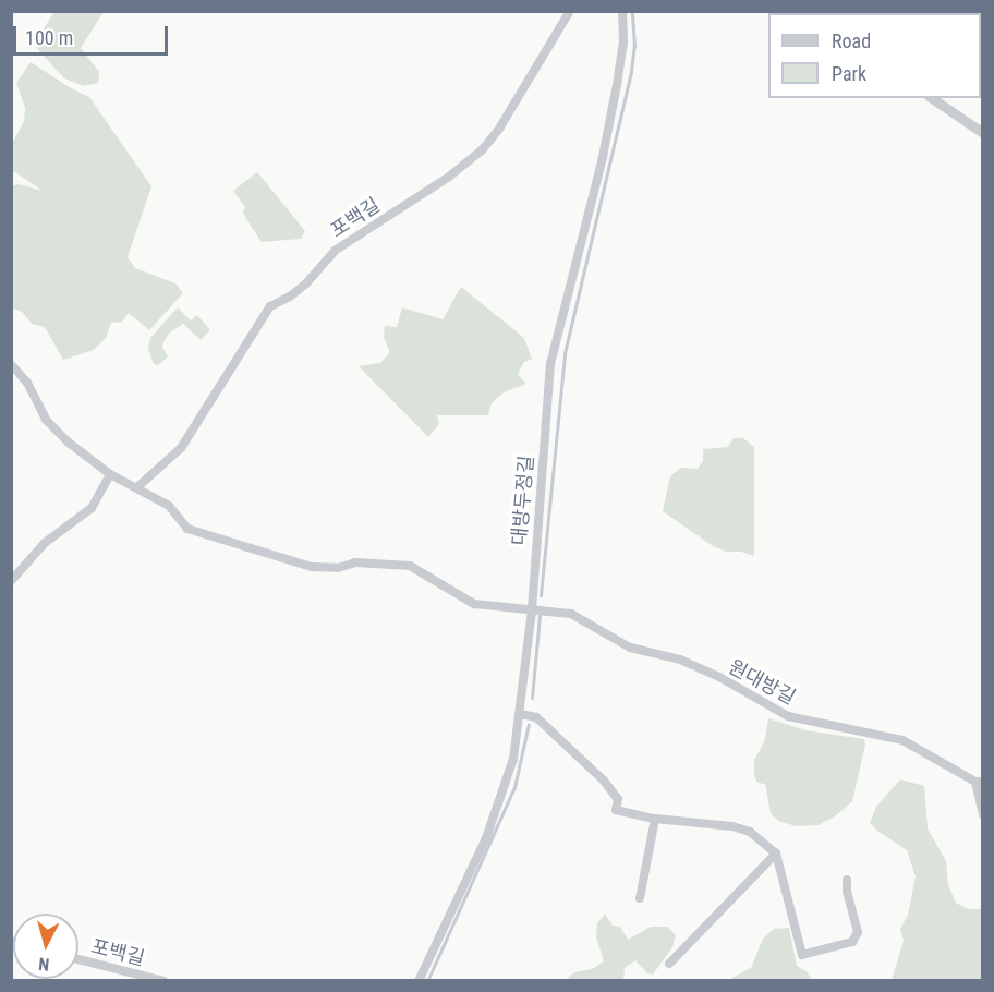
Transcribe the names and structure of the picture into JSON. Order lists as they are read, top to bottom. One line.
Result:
{"streets":{"street":["포백길","대방두정길","원대방길"]},"crossings":[["대방두정길","원대방길"]],"legend":["Road","Park"],"scale_bar":"100 m","north":"bottom"}
